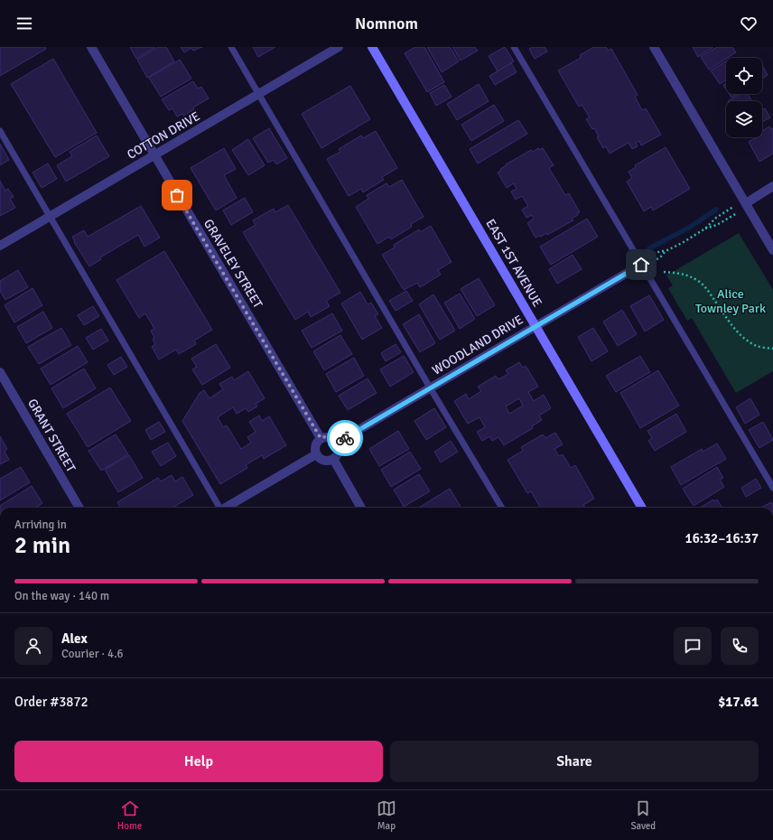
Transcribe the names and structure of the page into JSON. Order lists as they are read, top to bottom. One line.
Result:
{"streets":{"main road":["EAST 1ST AVENUE"],"street":["COTTON DRIVE","GRAVELEY STREET","WOODLAND DRIVE","GRANT STREET"]},"crossings":[["COTTON DRIVE","GRAVELEY STREET"],["EAST 1ST AVENUE","WOODLAND DRIVE"],["GRAVELEY STREET","WOODLAND DRIVE"]],"parks":["Alice Townley Park"],"page":{"header":"Nomnom","heading":["2 min","Arriving in","16:32–16:37"],"panel":["Alex","Courier · 4.6","Order #3872","$17.61"],"bar":"On the way · 140 m","buttons":["Help","Share"],"tabs":["Home","Map","Saved"]}}
